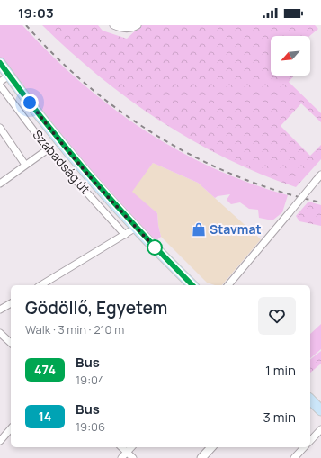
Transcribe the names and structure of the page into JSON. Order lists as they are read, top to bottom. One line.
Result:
{"streets":{"main road":["Szabadság út"]},"places":{"shop":["Stavmat"]},"lines":["bus line 474"],"north":"bottom left","page":{"status":"19:03","heading":["Gödöllő, Egyetem","Walk · 3 min · 210 m"],"list":[{"mark":"474","name":"Bus","note":"19:04","value":"1 min"},{"mark":"14","name":"Bus","note":"19:06","value":"3 min"}]}}
